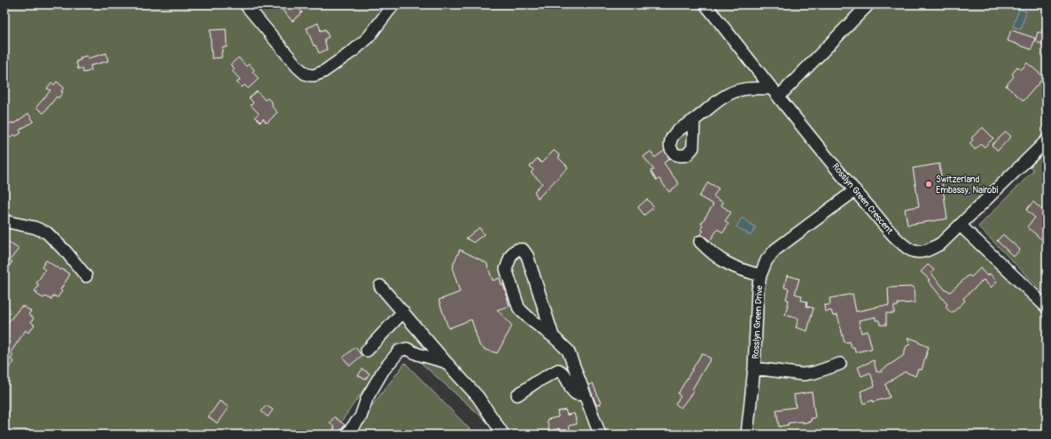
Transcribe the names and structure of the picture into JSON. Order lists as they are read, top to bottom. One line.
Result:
{"streets":{"street":["Rosslyn Green Crescent","Rosslyn Green Drive"]},"crossings":[["Rosslyn Green Crescent","Rosslyn Green Drive"]],"places":["Switzerland Embassy, Nairobi"]}
